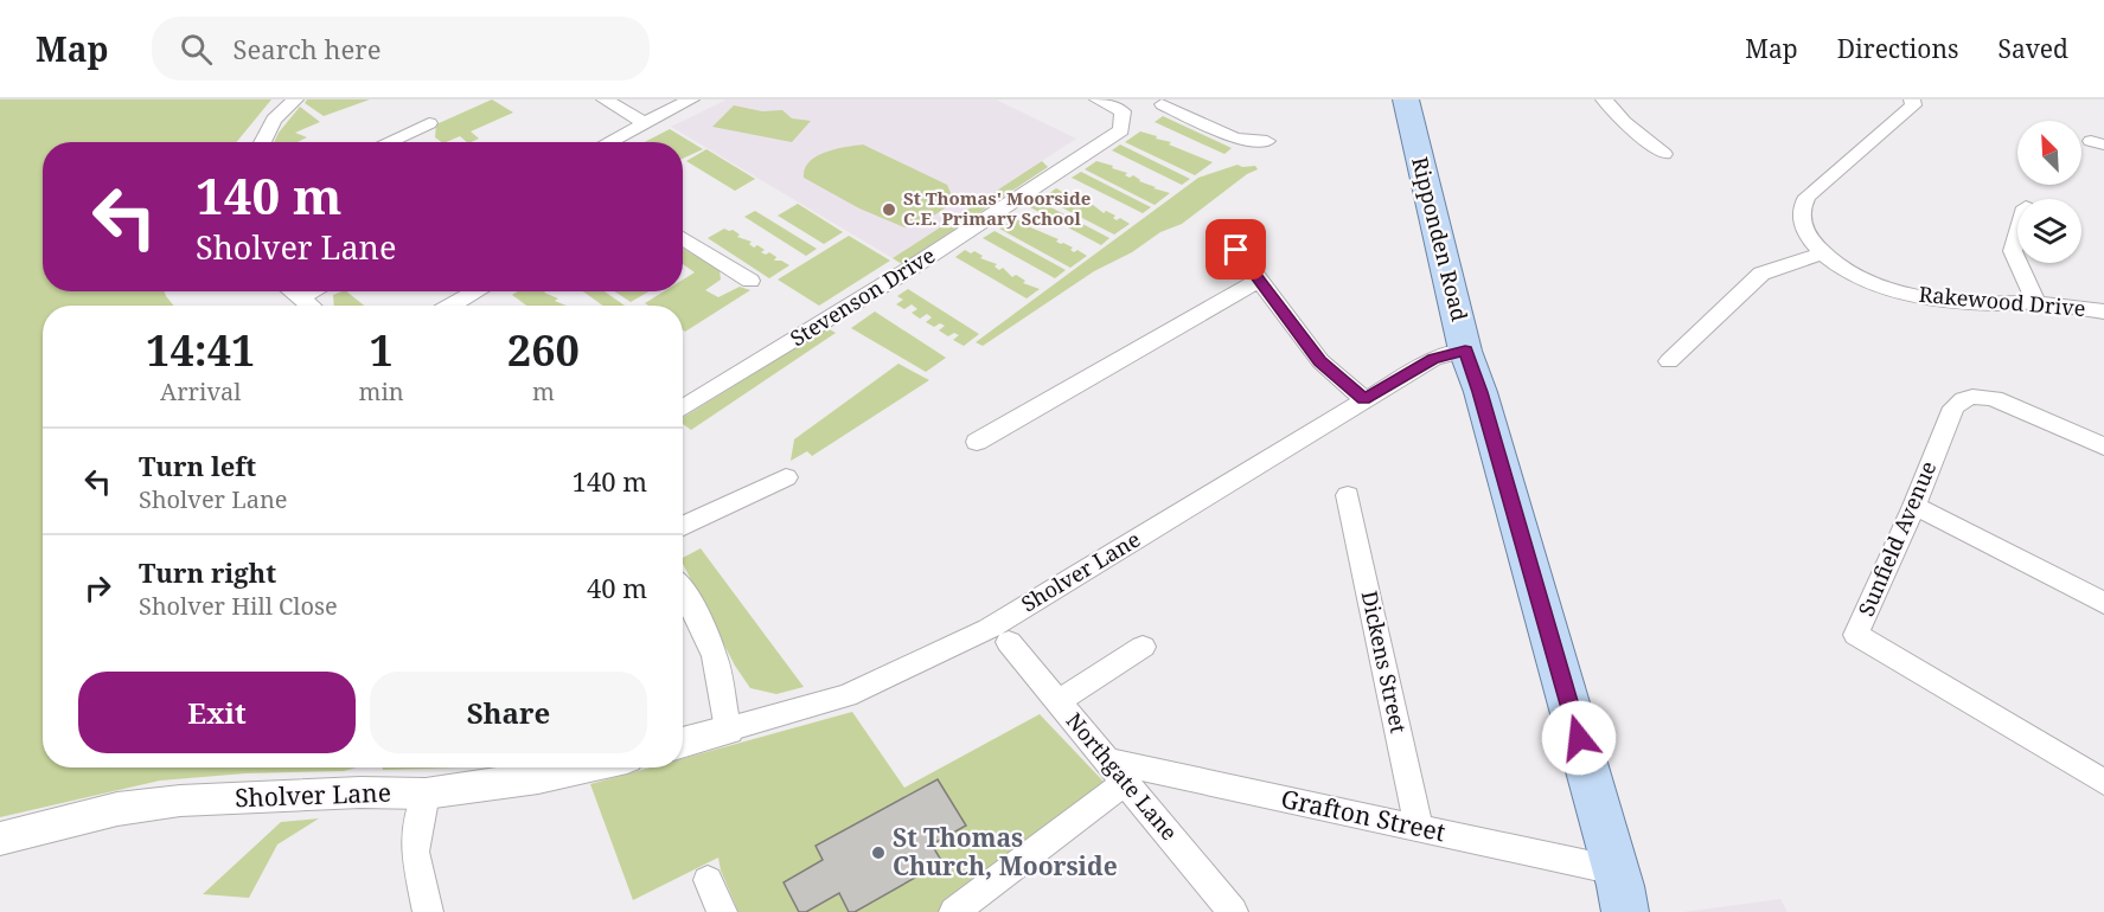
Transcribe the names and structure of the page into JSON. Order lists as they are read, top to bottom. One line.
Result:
{"streets":{"main road":["Ripponden Road"],"street":["Stevenson Drive","Rakewood Drive","Sunfield Avenue","Sholver Lane","Dickens Street","Northgate Lane","Grafton Street"]},"crossings":[["Ripponden Road","Sholver Lane"],["Ripponden Road","Grafton Street"],["Dickens Street","Grafton Street"],["Northgate Lane","Grafton Street"]],"places":["St Thomas' Moorside C.E. Primary School","St Thomas Church, Moorside"],"north":"top left","page":{"header":"Map","search":"Search here","nav":["Map","Directions","Saved"],"turn":["140 m","Sholver Lane"],"eta":["14:41","Arrival","1","min","260","m"],"list":[{"name":"Turn left","note":"Sholver Lane","value":"140 m"},{"name":"Turn right","note":"Sholver Hill Close","value":"40 m"}],"buttons":["Exit","Share"]}}
